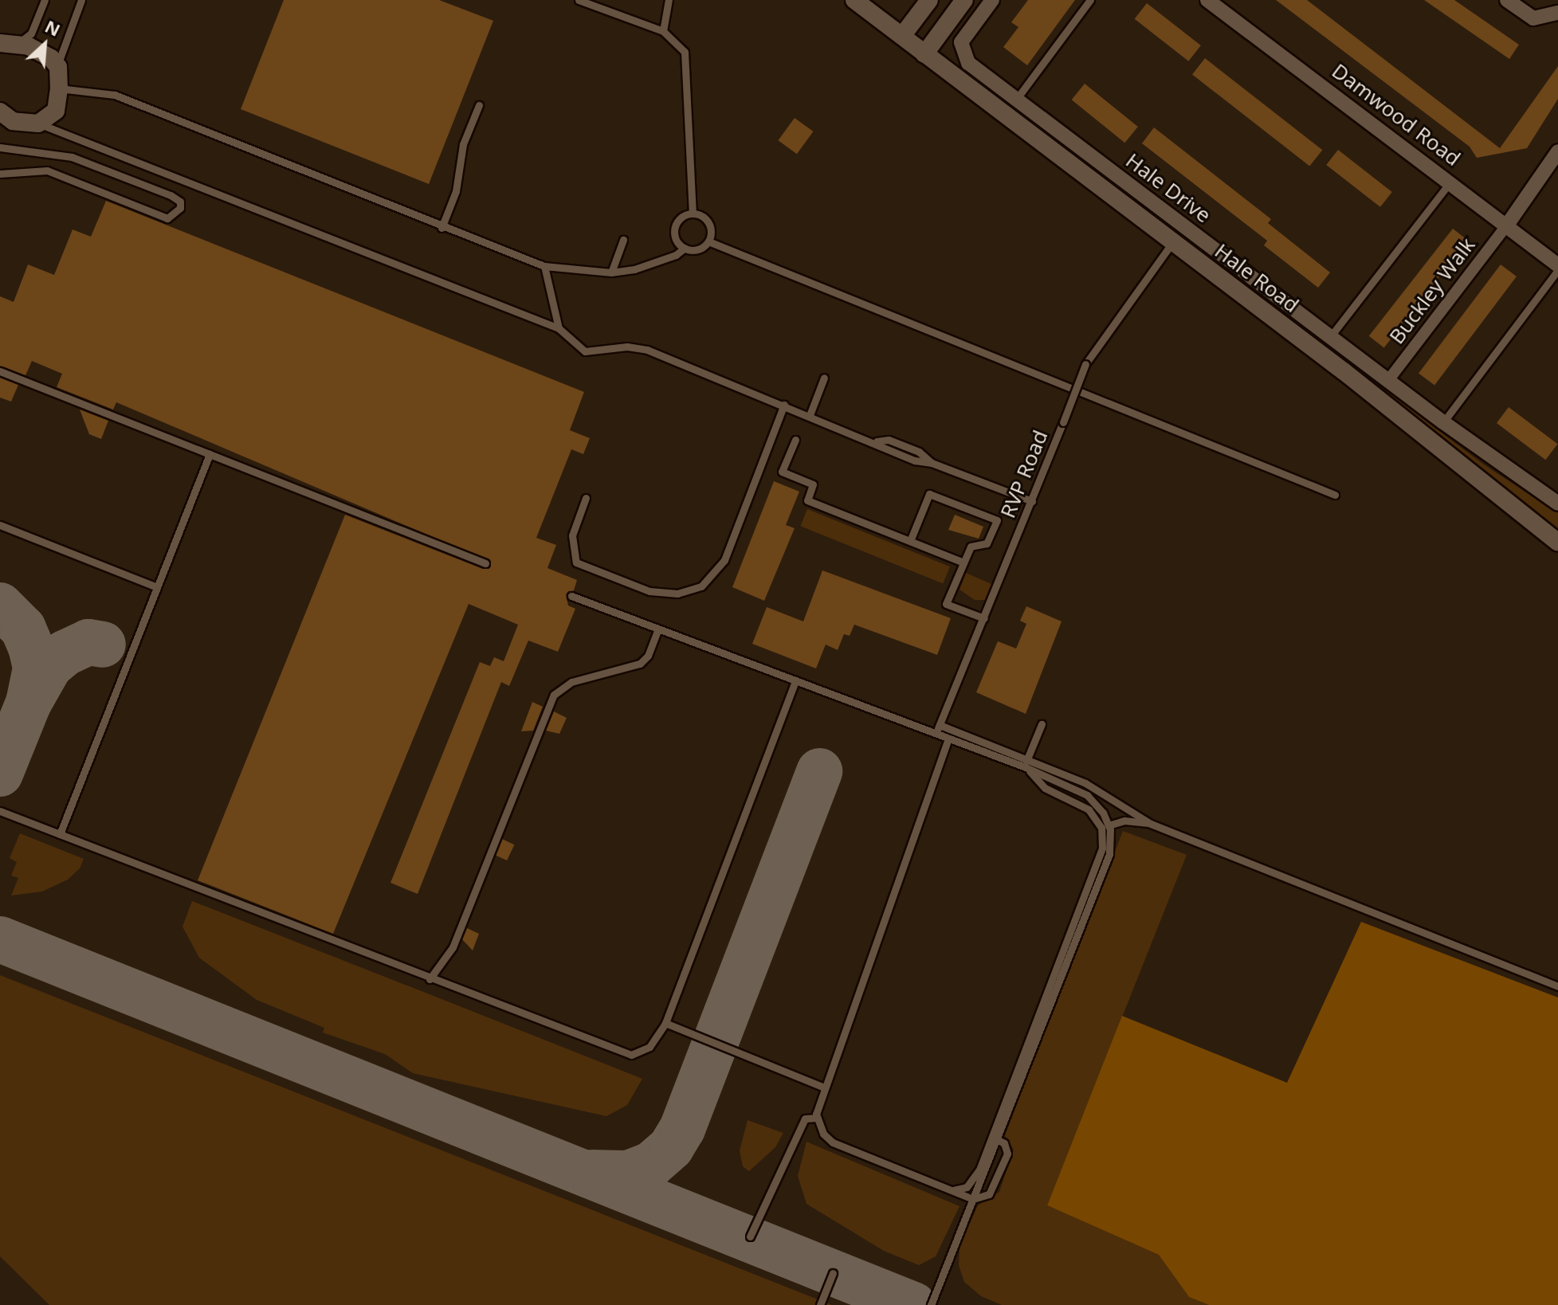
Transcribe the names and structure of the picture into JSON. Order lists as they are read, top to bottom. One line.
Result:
{"streets":{"street":["Damwood Road","Hale Drive","Hale Road","Buckley Walk"],"lane":["RVP Road"]},"crossings":[["Damwood Road","Buckley Walk"],["Hale Drive","Buckley Walk"],["Hale Road","RVP Road"]],"north":"top right"}
